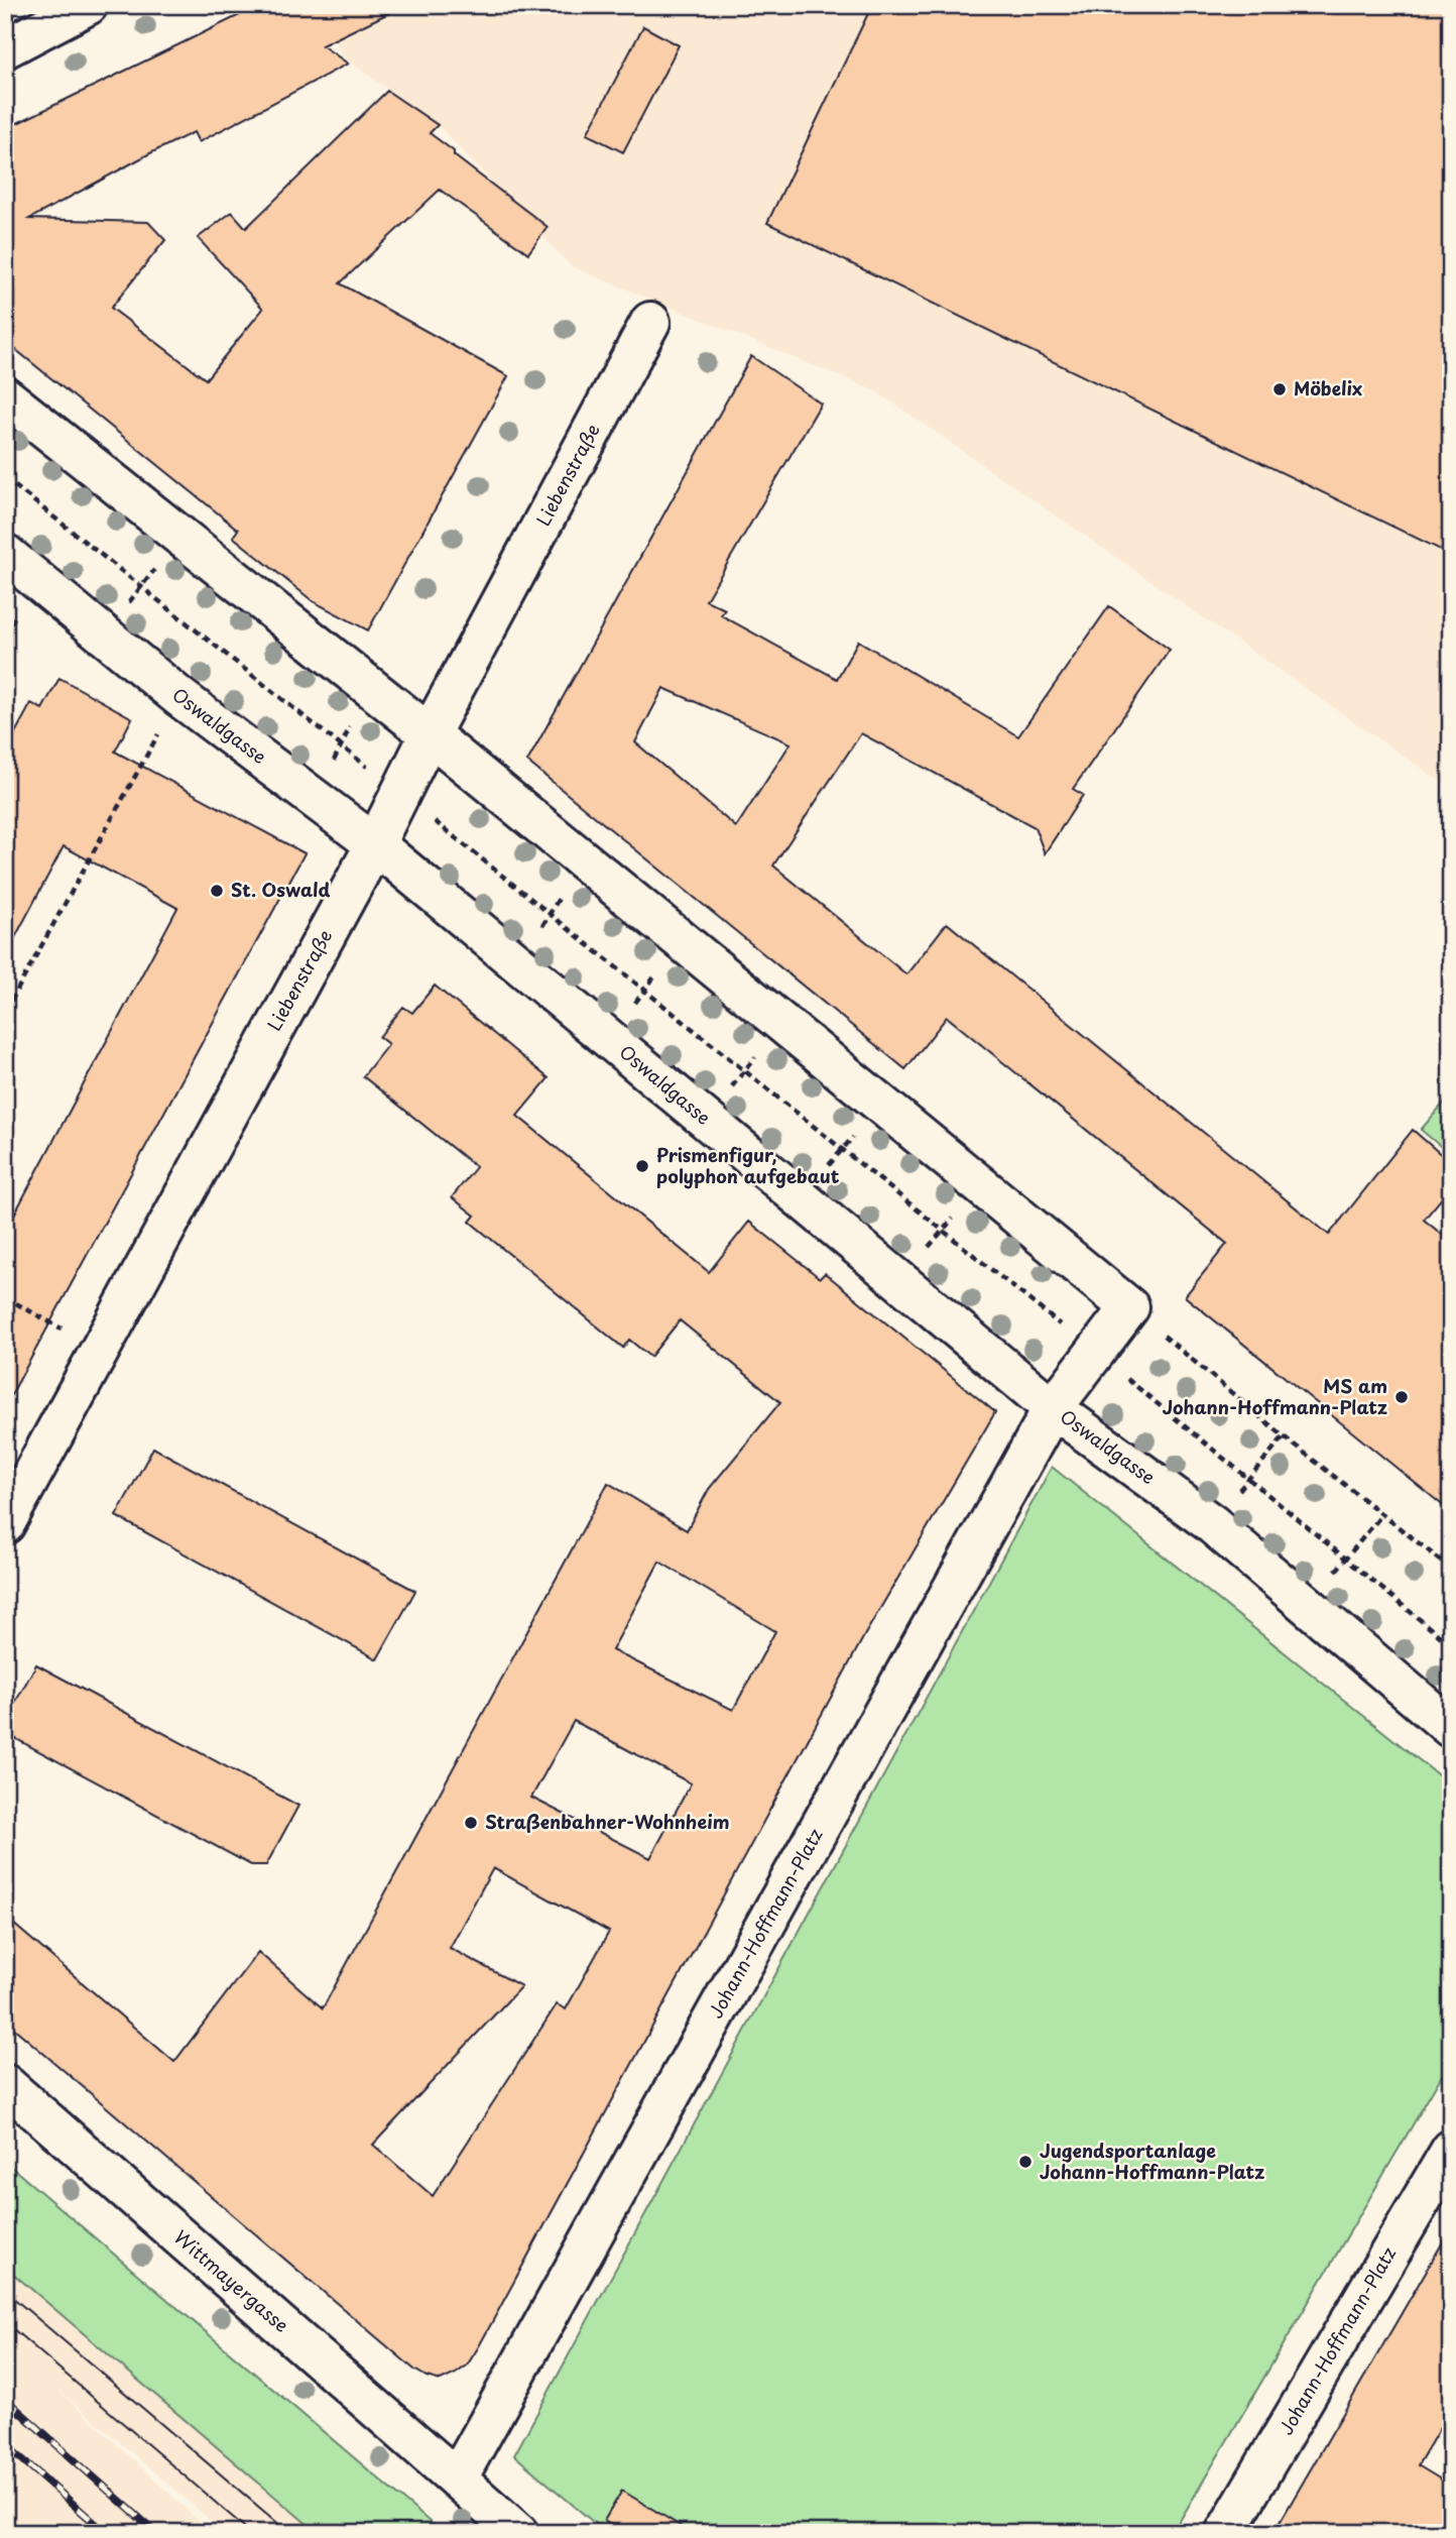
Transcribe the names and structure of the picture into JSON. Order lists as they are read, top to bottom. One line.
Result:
{"streets":{"street":["Liebenstraße","Oswaldgasse","Johann-Hoffmann-Platz","Wittmayergasse"]},"crossings":[["Liebenstraße","Oswaldgasse"],["Oswaldgasse","Johann-Hoffmann-Platz"],["Johann-Hoffmann-Platz","Wittmayergasse"]],"places":["Möbelix","St. Oswald","Prismenfigur, polyphon aufgebaut","MS am Johann-Hoffmann-Platz","Straßenbahner-Wohnheim","Jugendsportanlage Johann-Hoffmann-Platz"]}
